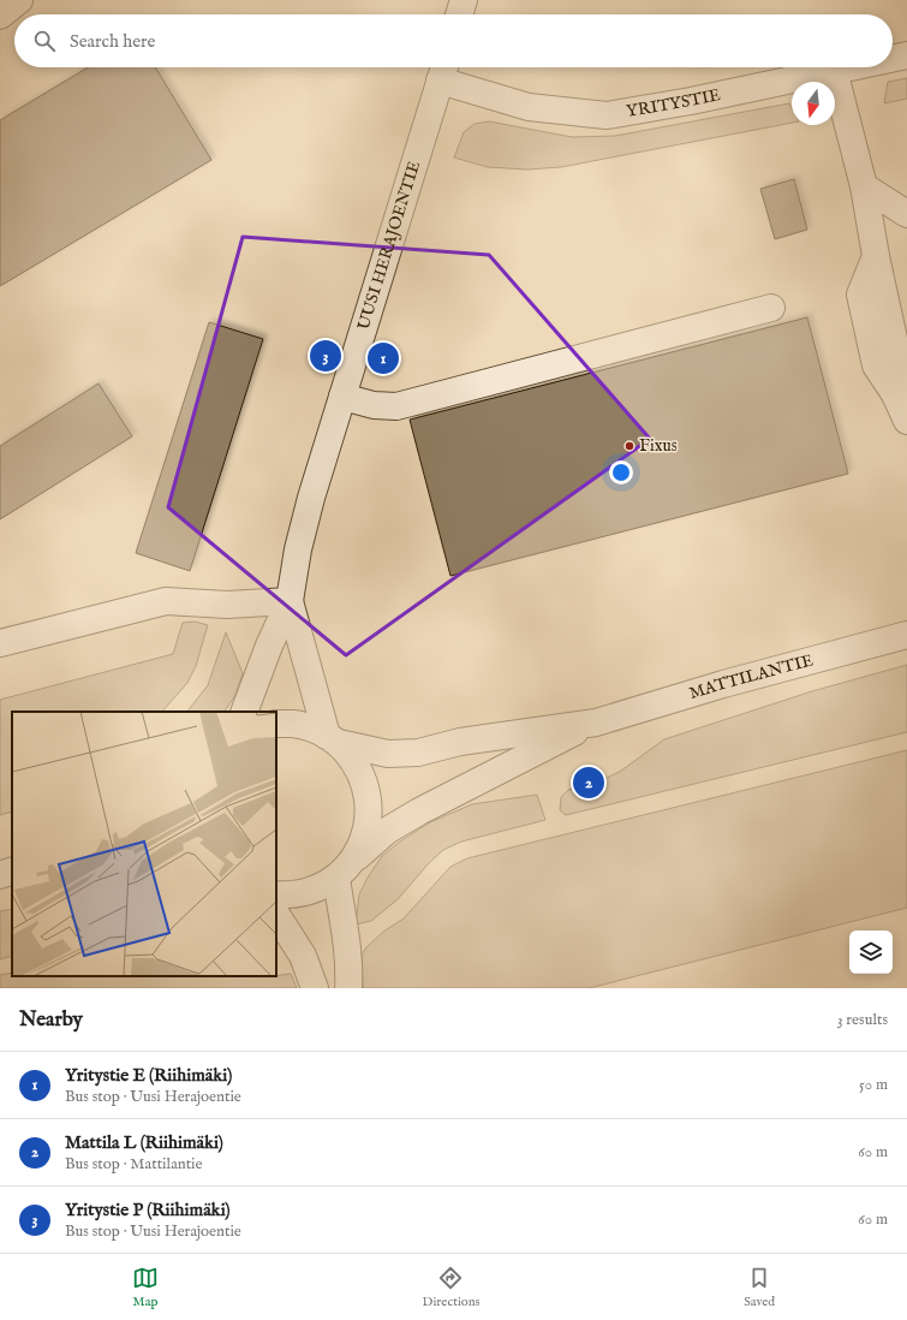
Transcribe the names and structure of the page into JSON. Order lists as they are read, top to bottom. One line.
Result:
{"streets":{"street":["YRITYSTIE","UUSI HERAJOENTIE","MATTILANTIE"]},"crossings":[["YRITYSTIE","UUSI HERAJOENTIE"],["UUSI HERAJOENTIE","MATTILANTIE"]],"places":["Fixus"],"north":"bottom","page":{"search":"Search here","pins":["3","1","2"],"heading":["Nearby","3 results"],"list":[{"mark":"1","name":"Yritystie E (Riihimäki)","note":"Bus stop · Uusi Herajoentie","value":"50 m"},{"mark":"2","name":"Mattila L (Riihimäki)","note":"Bus stop · Mattilantie","value":"60 m"},{"mark":"3","name":"Yritystie P (Riihimäki)","note":"Bus stop · Uusi Herajoentie","value":"60 m"}],"nav":["Map","Directions","Saved"]}}
